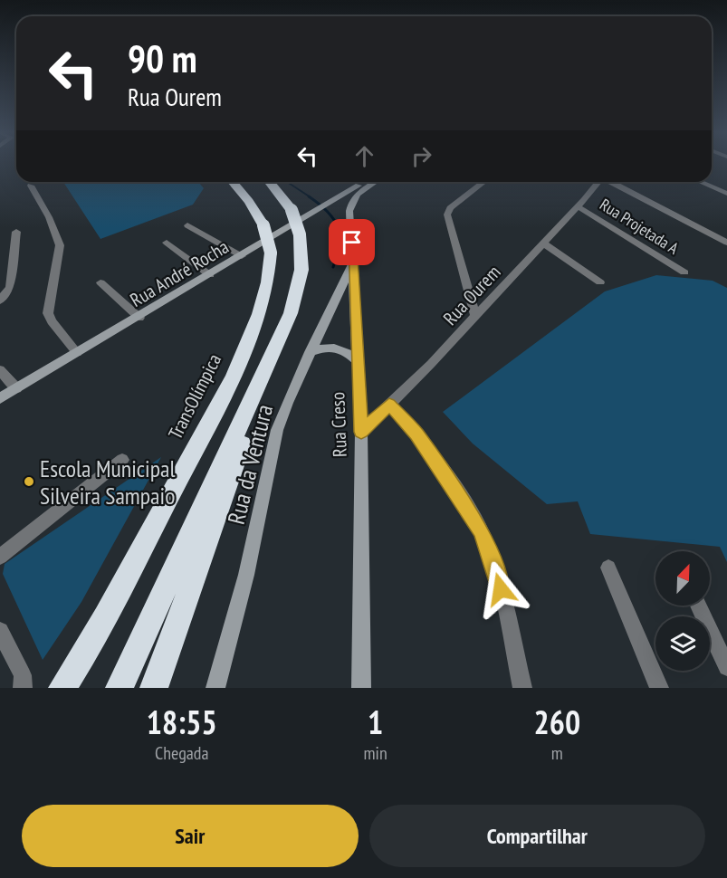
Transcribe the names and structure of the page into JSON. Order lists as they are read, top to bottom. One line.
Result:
{"streets":{"highway":["TransOlímpica"],"street":["Rua Projetada A","Rua André Rocha","Rua Ourem","Rua Creso","Rua da Ventura"]},"crossings":[["Rua Projetada A","Rua Ourem"],["Rua Ourem","Rua Creso"],["Rua Creso","Rua da Ventura"]],"places":["Escola Municipal Silveira Sampaio"],"north":"top right","page":{"turn":["90 m","Rua Ourem"],"eta":["18:55","Chegada","1","min","260","m"],"buttons":["Sair","Compartilhar"]}}
